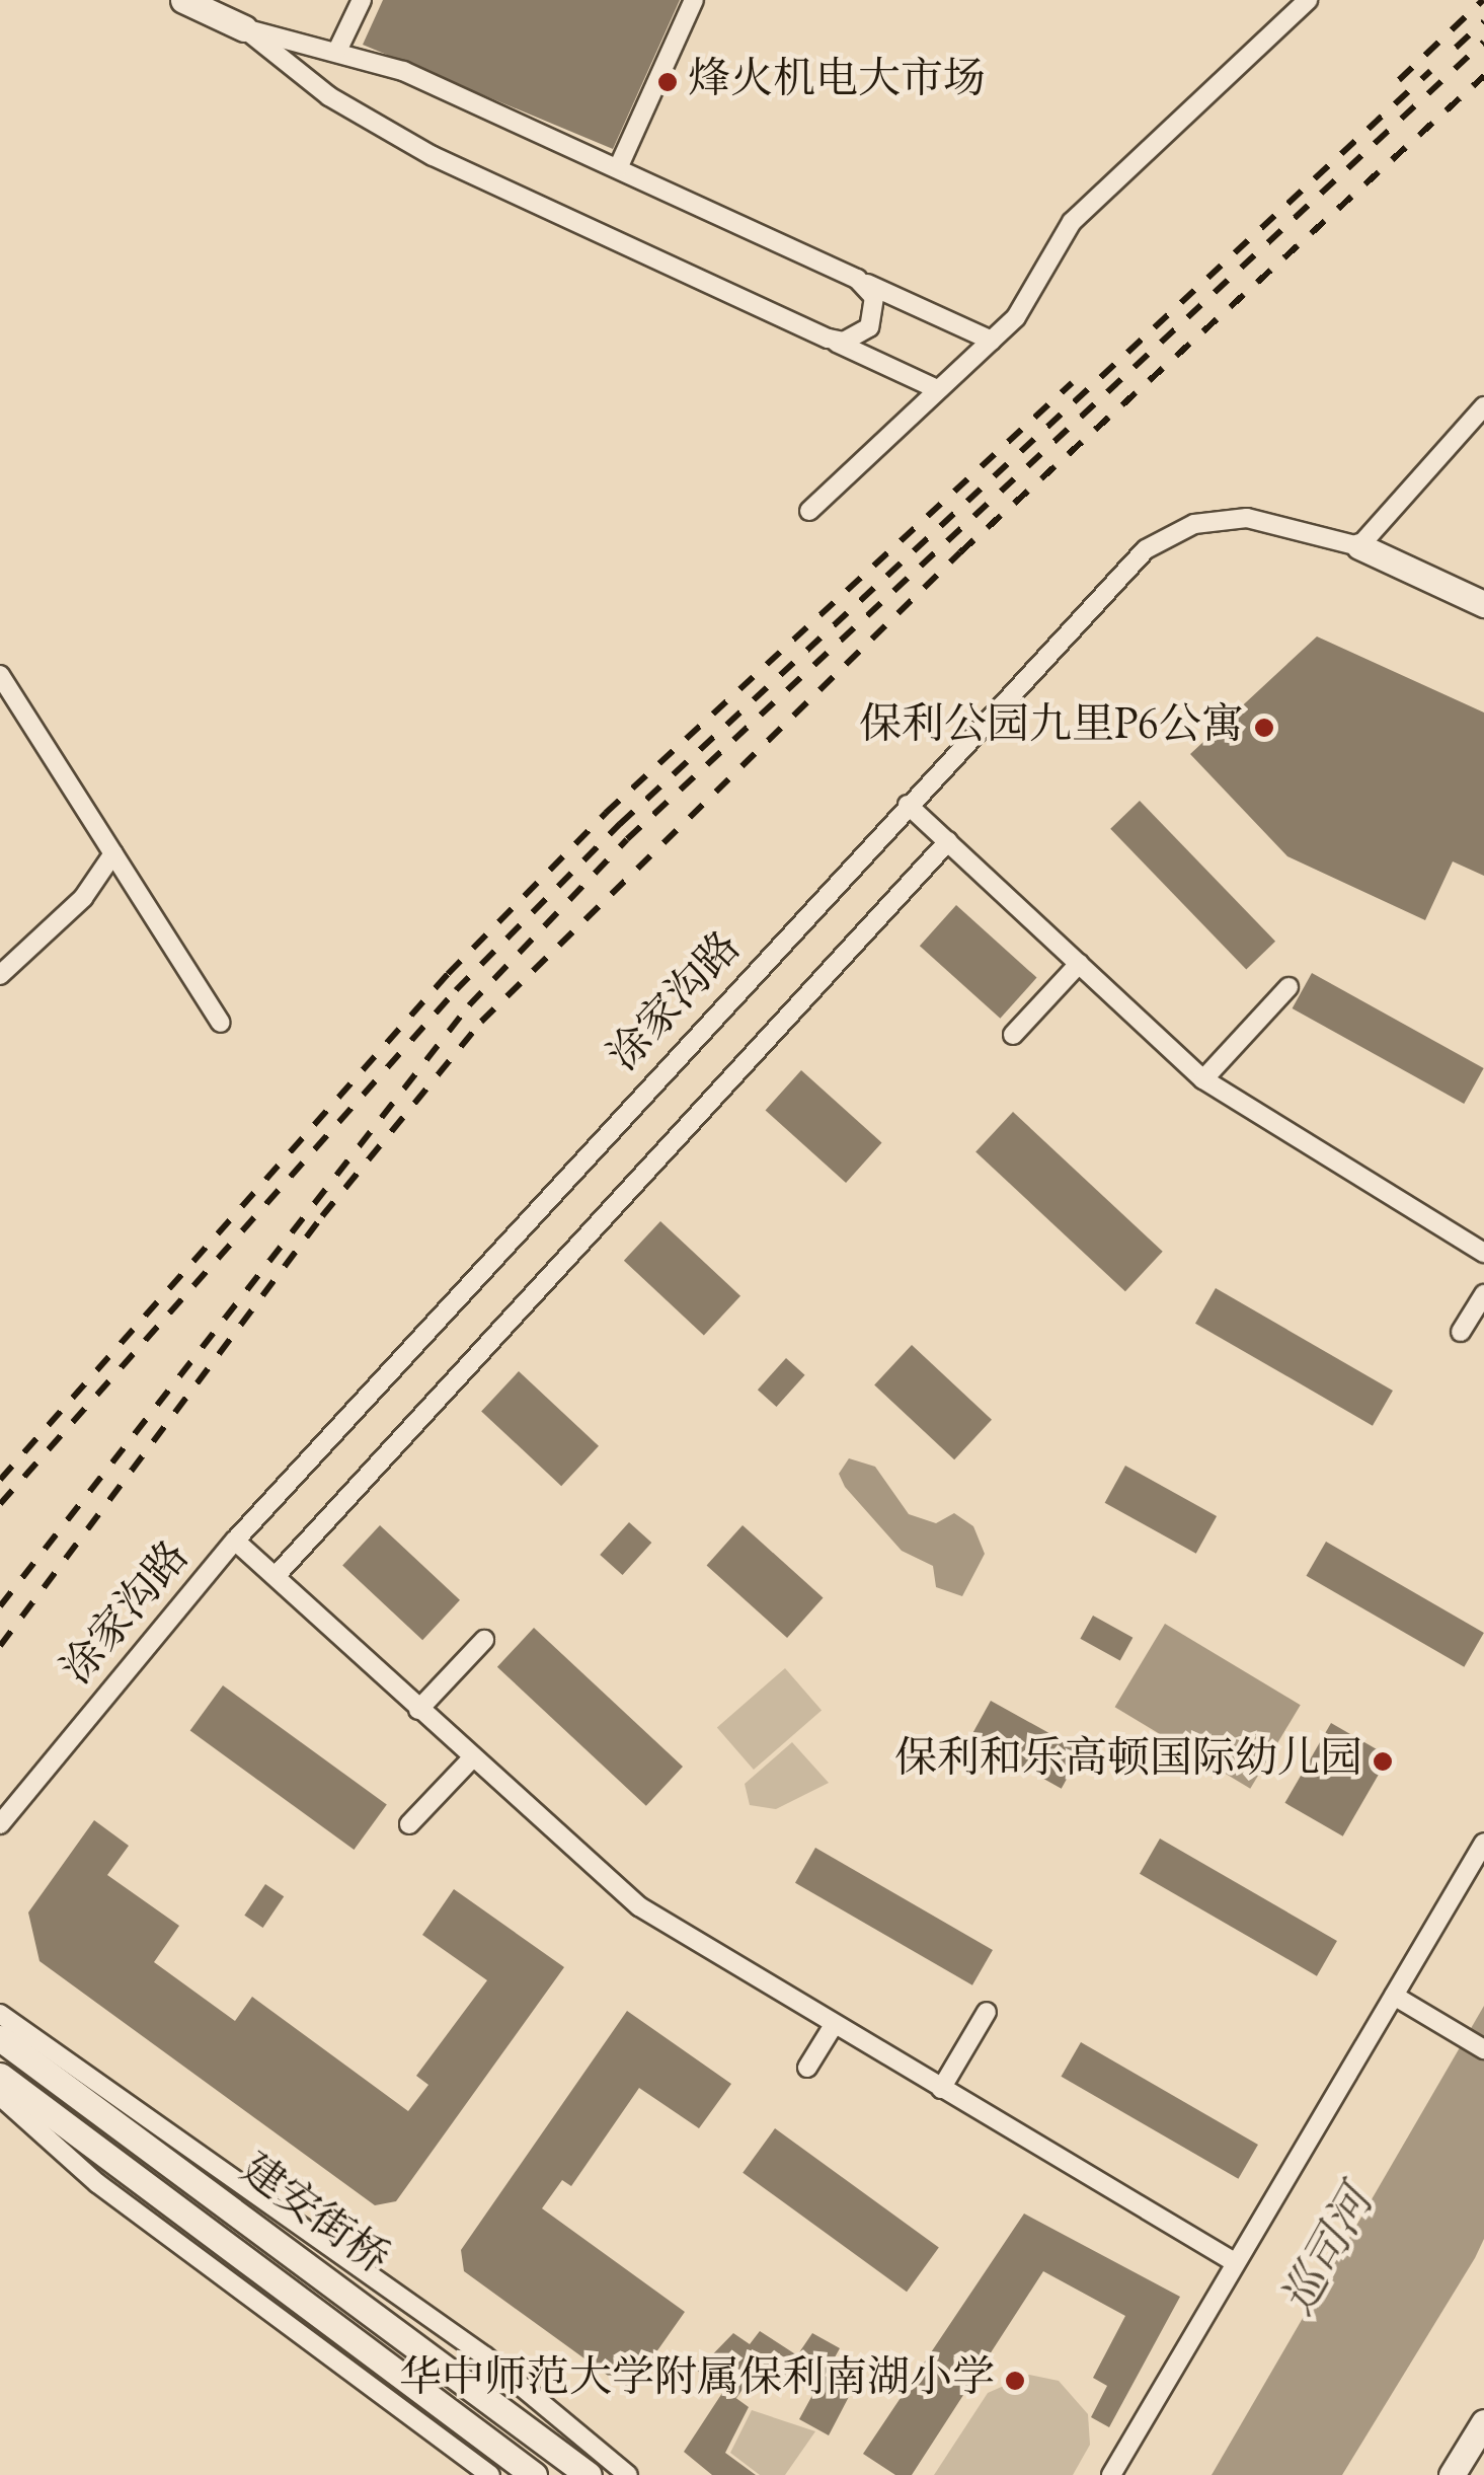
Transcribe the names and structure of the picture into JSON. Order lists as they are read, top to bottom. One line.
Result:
{"streets":{"main road":["建安街桥"],"street":["涂家沟路"]},"water":["巡司河"],"places":["烽火机电大市场","保利公园九里P6公寓","保利和乐高顿国际幼儿园","华中师范大学附属保利南湖小学"]}
